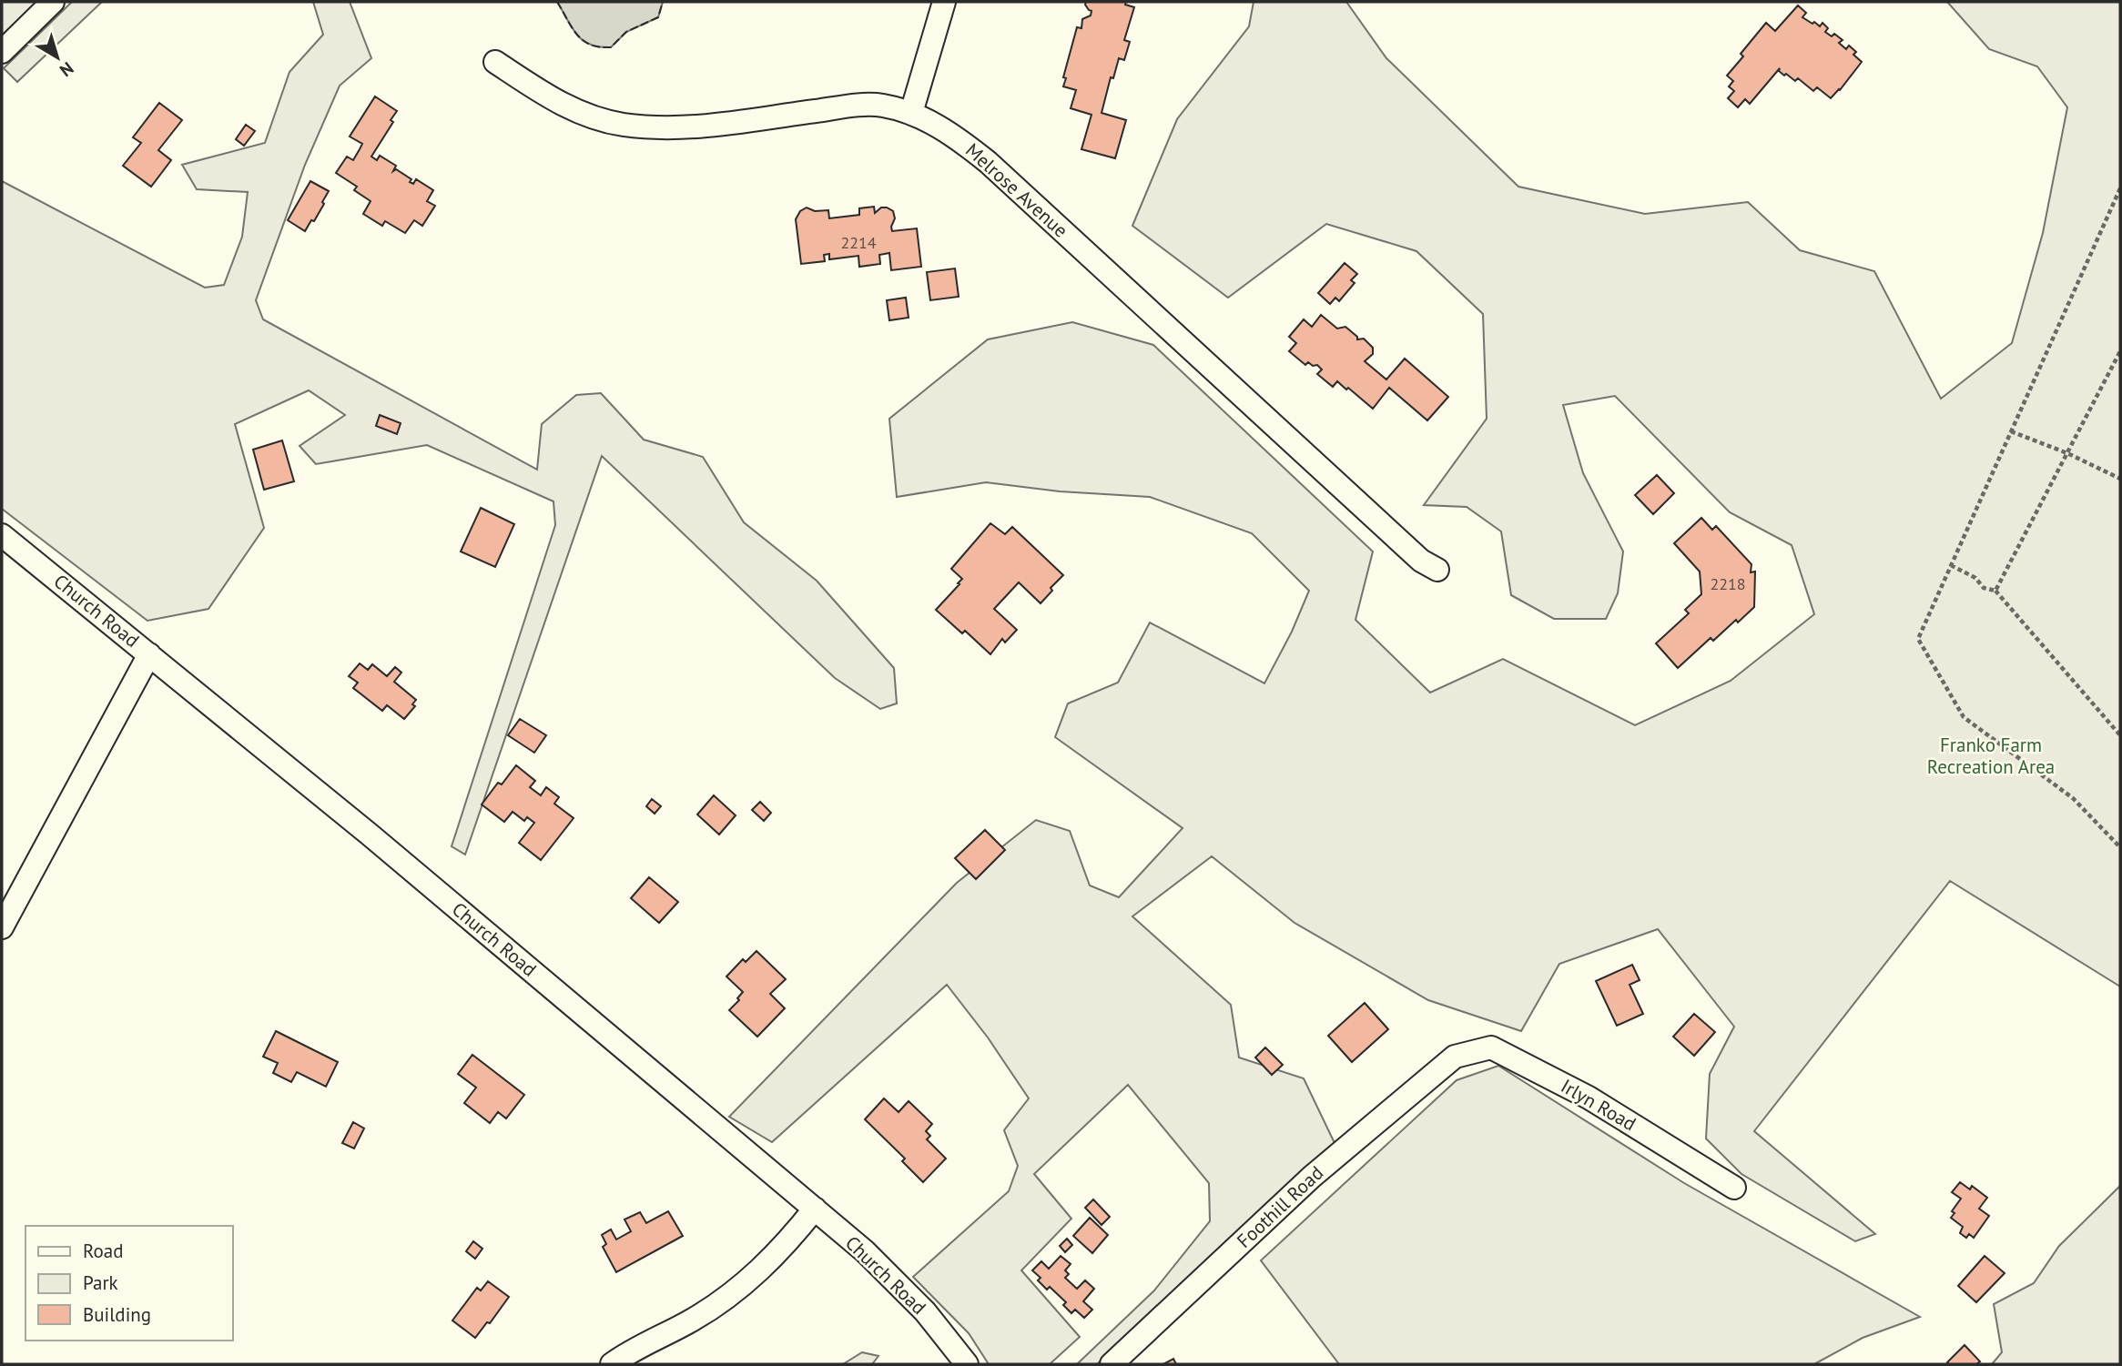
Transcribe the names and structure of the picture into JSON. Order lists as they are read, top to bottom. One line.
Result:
{"streets":{"street":["Melrose Avenue","Church Road","Irlyn Road","Foothill Road"]},"crossings":[["Irlyn Road","Foothill Road"]],"parks":["Franko Farm Recreation Area"],"house_numbers":["2214","2218"],"legend":["Road","Park","Building"],"north":"bottom right"}
